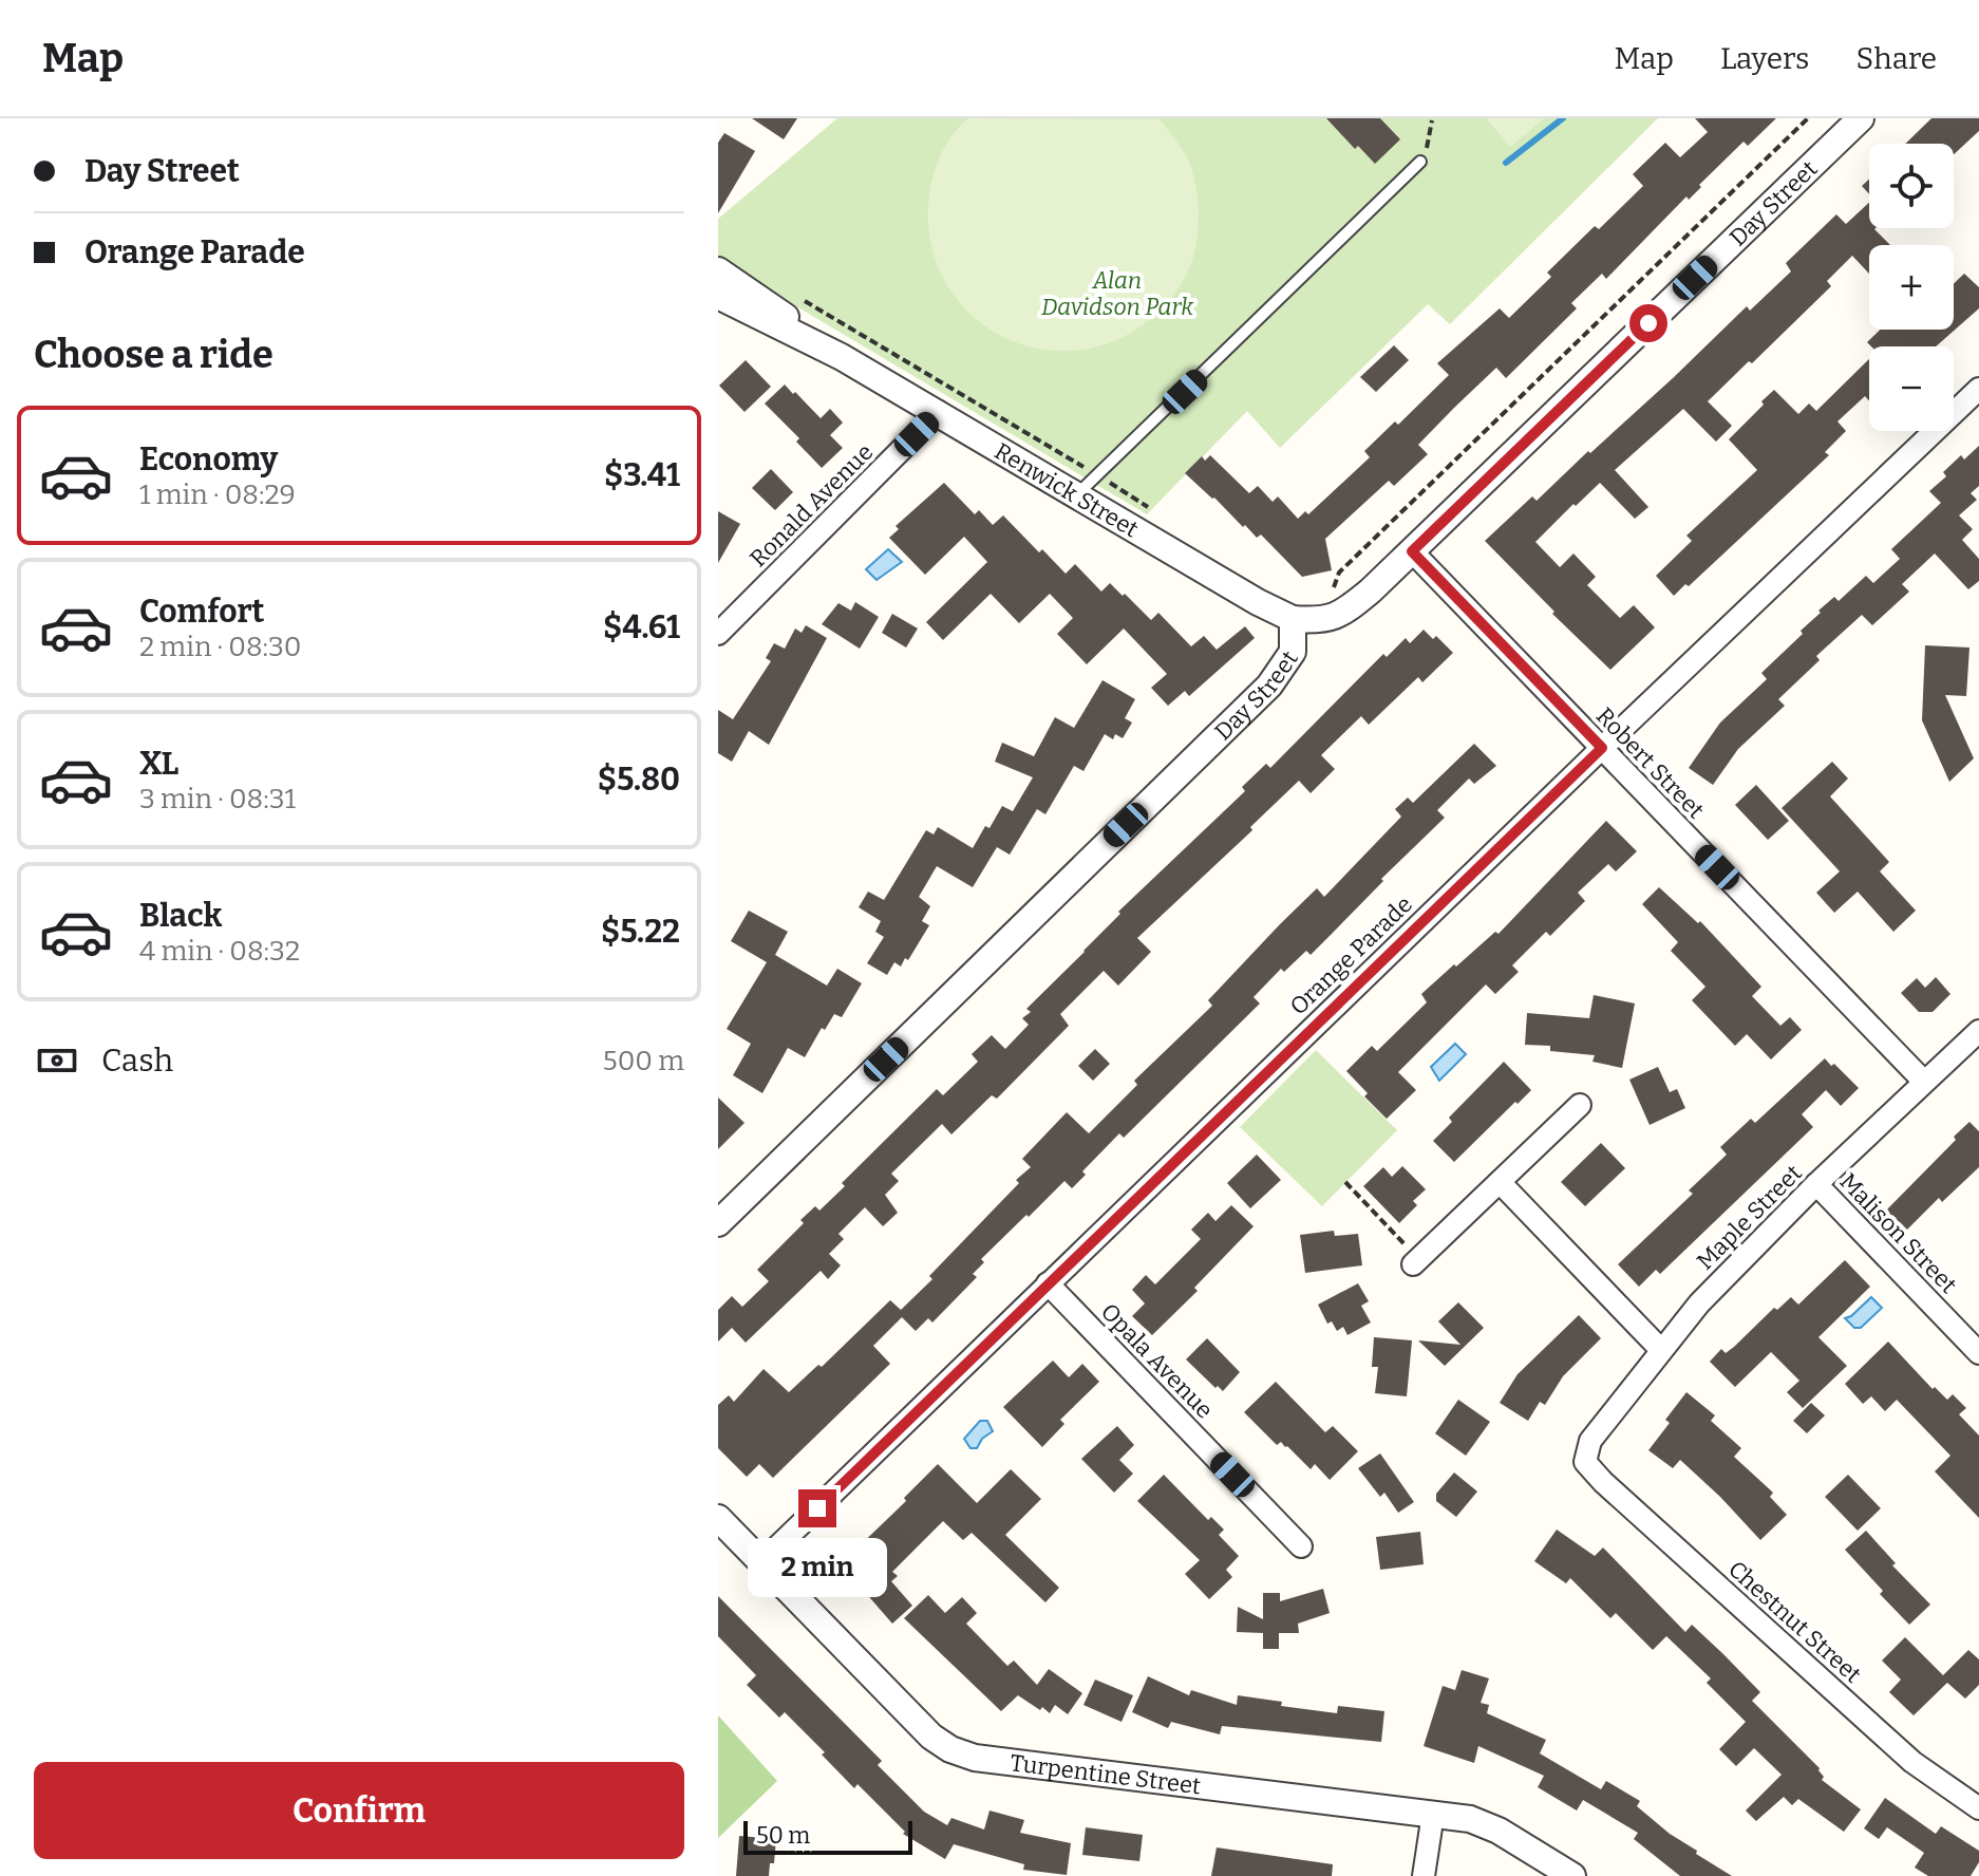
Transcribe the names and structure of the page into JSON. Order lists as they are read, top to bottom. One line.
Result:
{"streets":{"street":["Day Street","Renwick Street","Ronald Avenue","Robert Street","Orange Parade","Maple Street","Malison Street","Opala Avenue","Chestnut Street","Turpentine Street"]},"crossings":[["Day Street","Renwick Street"],["Day Street","Robert Street"],["Renwick Street","Ronald Avenue"],["Robert Street","Orange Parade"],["Robert Street","Maple Street"],["Orange Parade","Opala Avenue"],["Orange Parade","Turpentine Street"],["Maple Street","Malison Street"],["Maple Street","Chestnut Street"]],"parks":["Alan Davidson Park"],"scale_bar":"50 m","page":{"header":"Map","nav":["Map","Layers","Share"],"banner":["Day Street","Orange Parade"],"map_buttons":["+","−"],"heading":"Choose a ride","list":[{"name":"Economy","note":"1 min · 08:29","value":"$3.41"},{"name":"Comfort","note":"2 min · 08:30","value":"$4.61"},{"name":"XL","note":"3 min · 08:31","value":"$5.80"},{"name":"Black","note":"4 min · 08:32","value":"$5.22"}],"pay":["Cash","500 m"],"bubble":"2 min","buttons":"Confirm","scale":"50 m"}}
